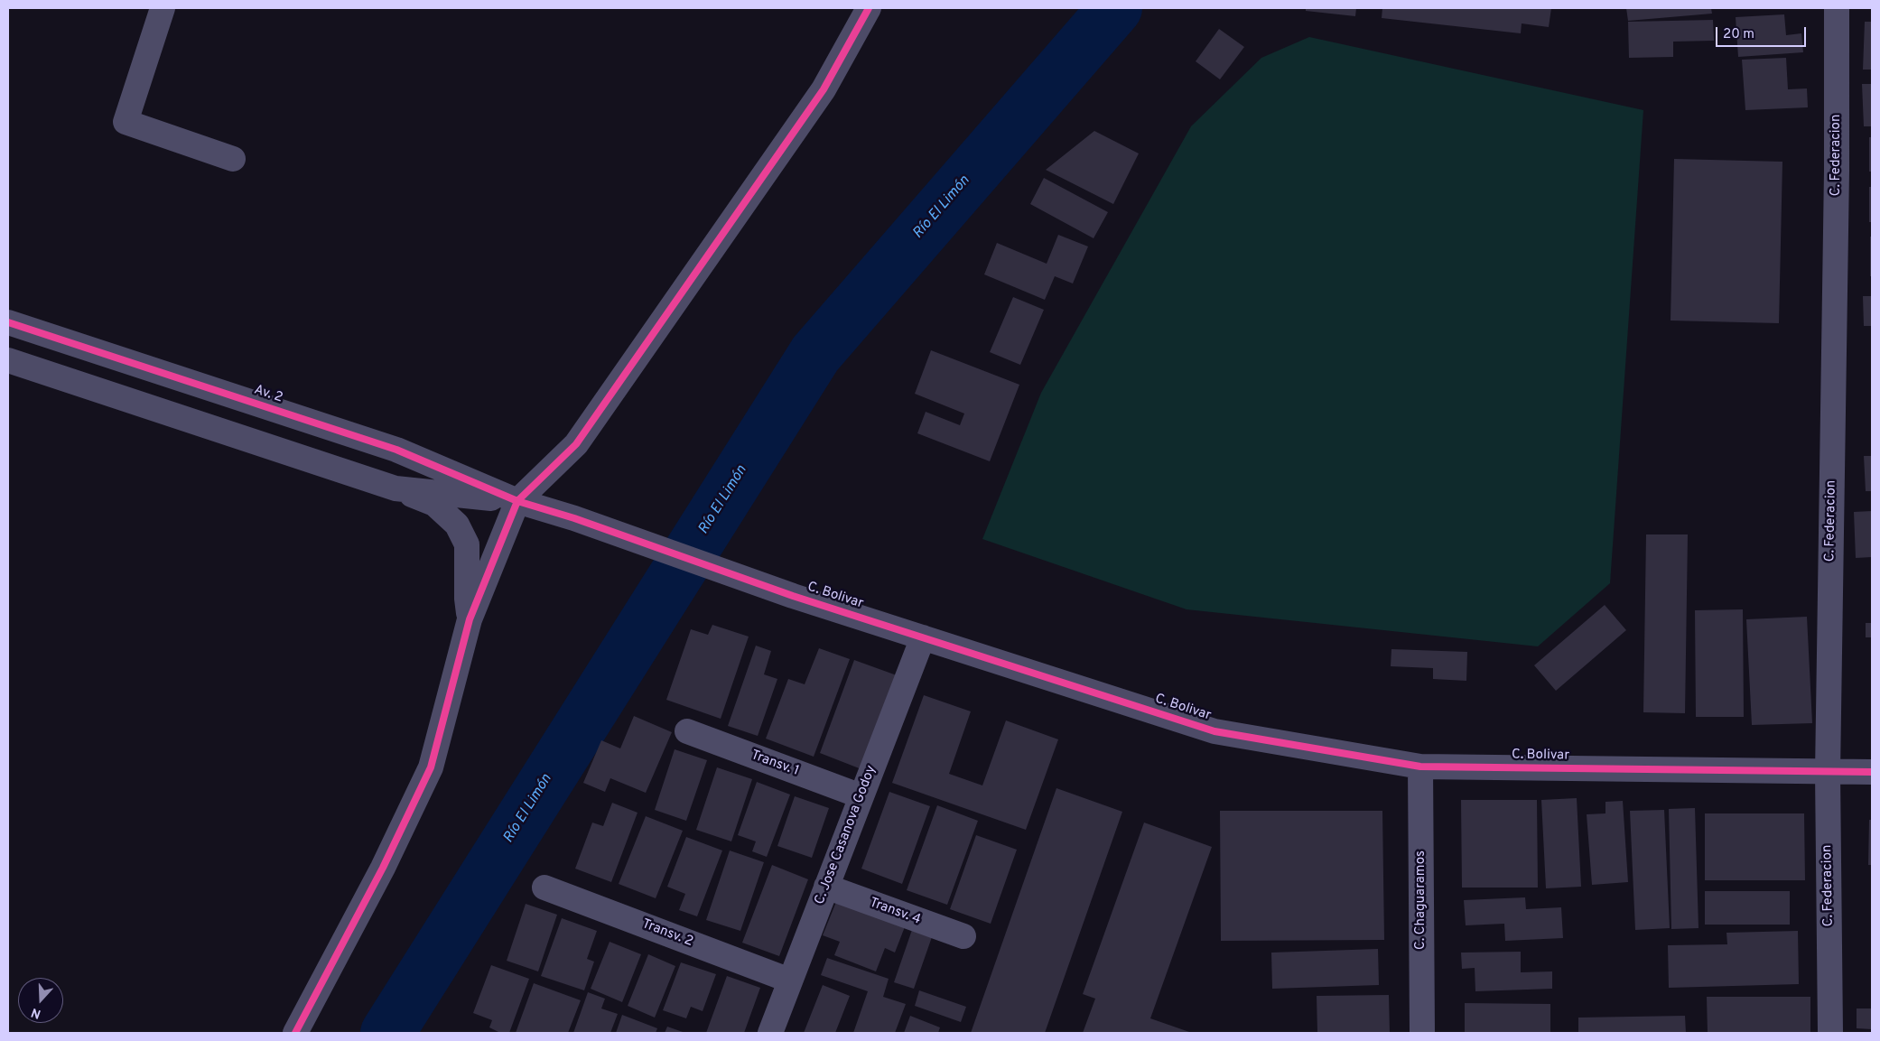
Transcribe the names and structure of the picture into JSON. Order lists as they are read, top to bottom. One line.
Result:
{"streets":{"street":["C. Federacion","Av. 2","C. Bolivar","Transv. 1","C. Jose Casanova Godoy","C. Chaguaramos","Transv. 4","Transv. 2"]},"crossings":[["C. Federacion","C. Bolivar"],["Av. 2","C. Bolivar"],["C. Bolivar","C. Jose Casanova Godoy"],["C. Bolivar","C. Chaguaramos"],["Transv. 1","C. Jose Casanova Godoy"],["C. Jose Casanova Godoy","Transv. 4"],["C. Jose Casanova Godoy","Transv. 2"]],"water":["Río El Limón"],"scale_bar":"20 m","north":"bottom"}
